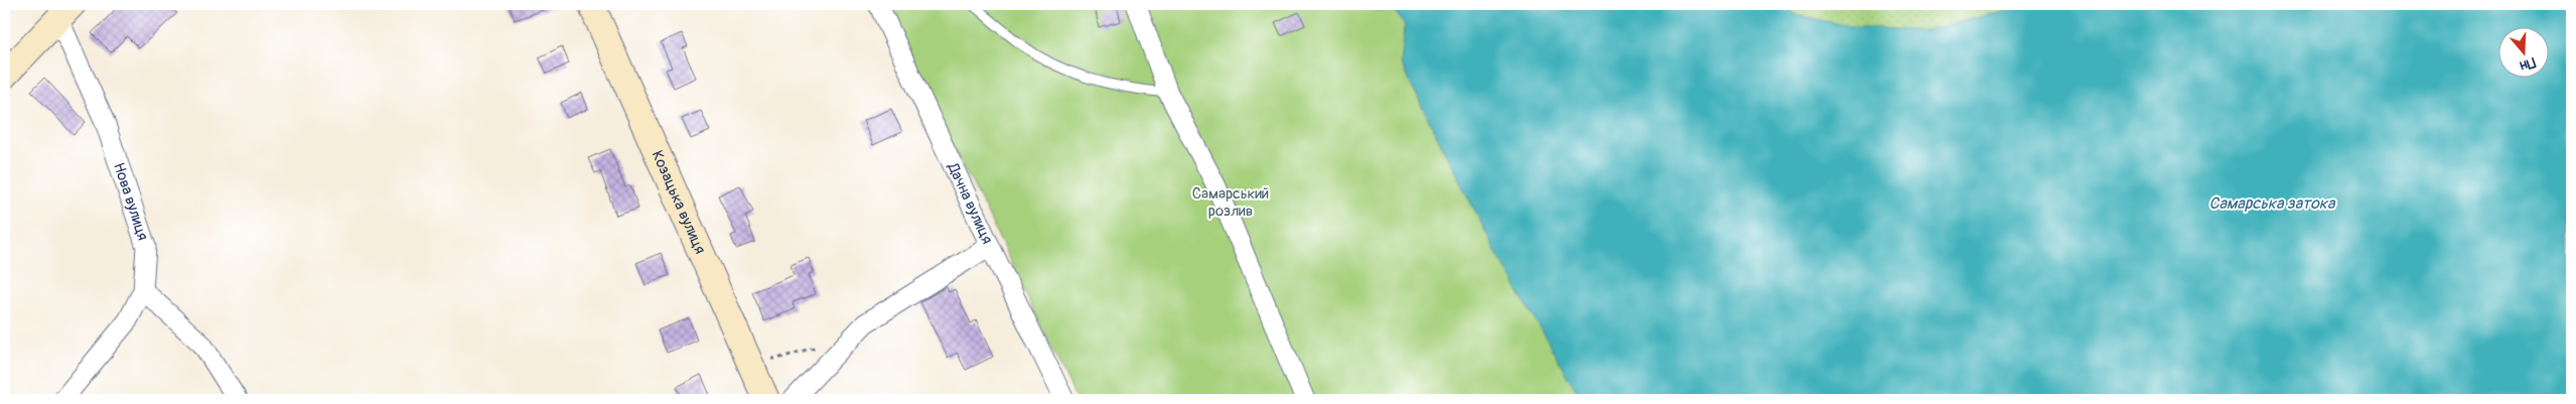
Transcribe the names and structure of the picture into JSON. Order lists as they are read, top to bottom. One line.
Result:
{"streets":{"street":["Нова вулиця","Козацька вулиця","Дачна вулиця"]},"water":["Самарська затока"],"parks":["Самарський розлив"],"north":"bottom"}
